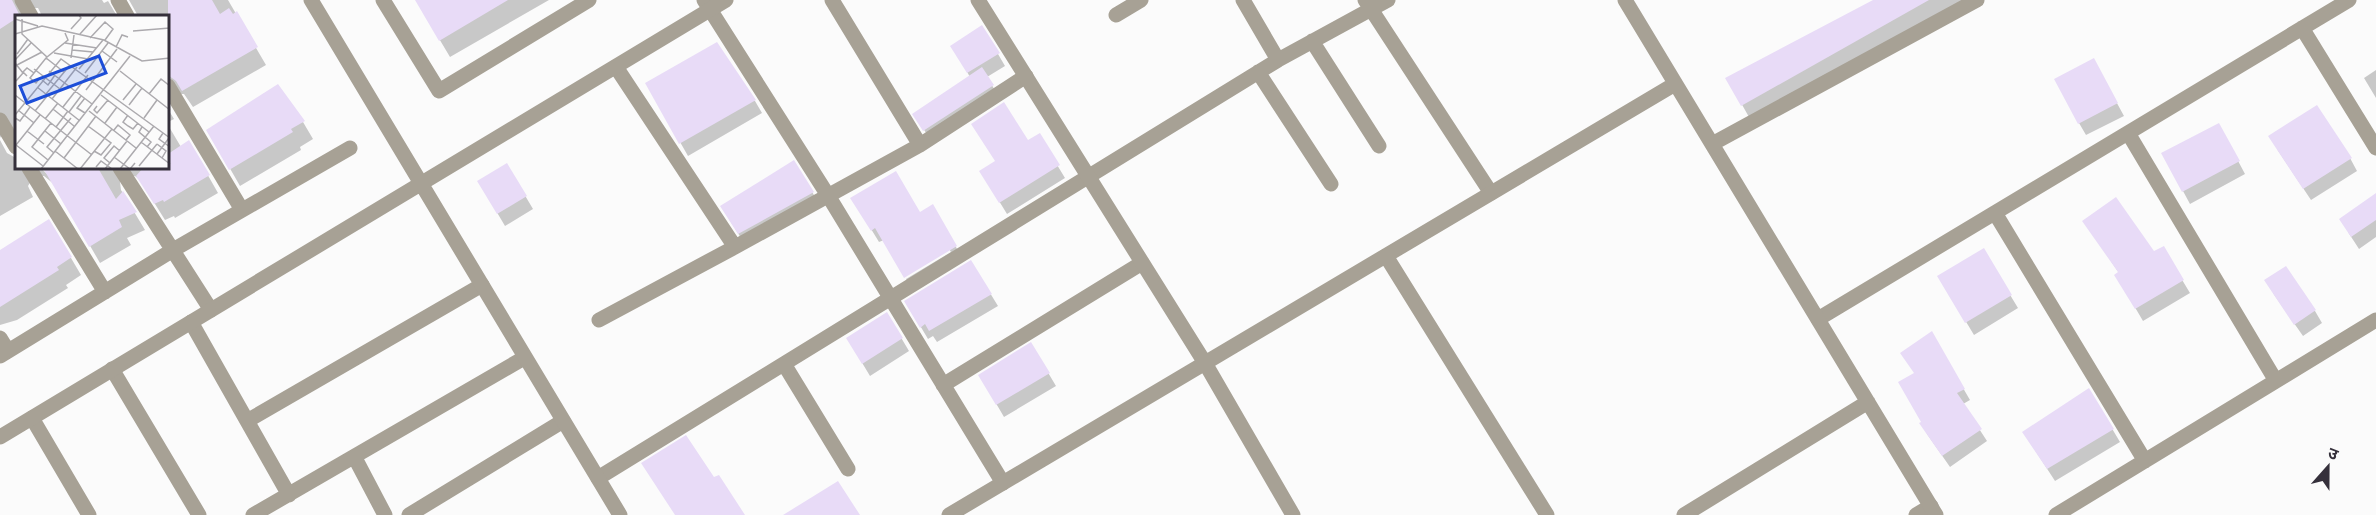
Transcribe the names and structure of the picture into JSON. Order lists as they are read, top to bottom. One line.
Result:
{"north":"top"}
